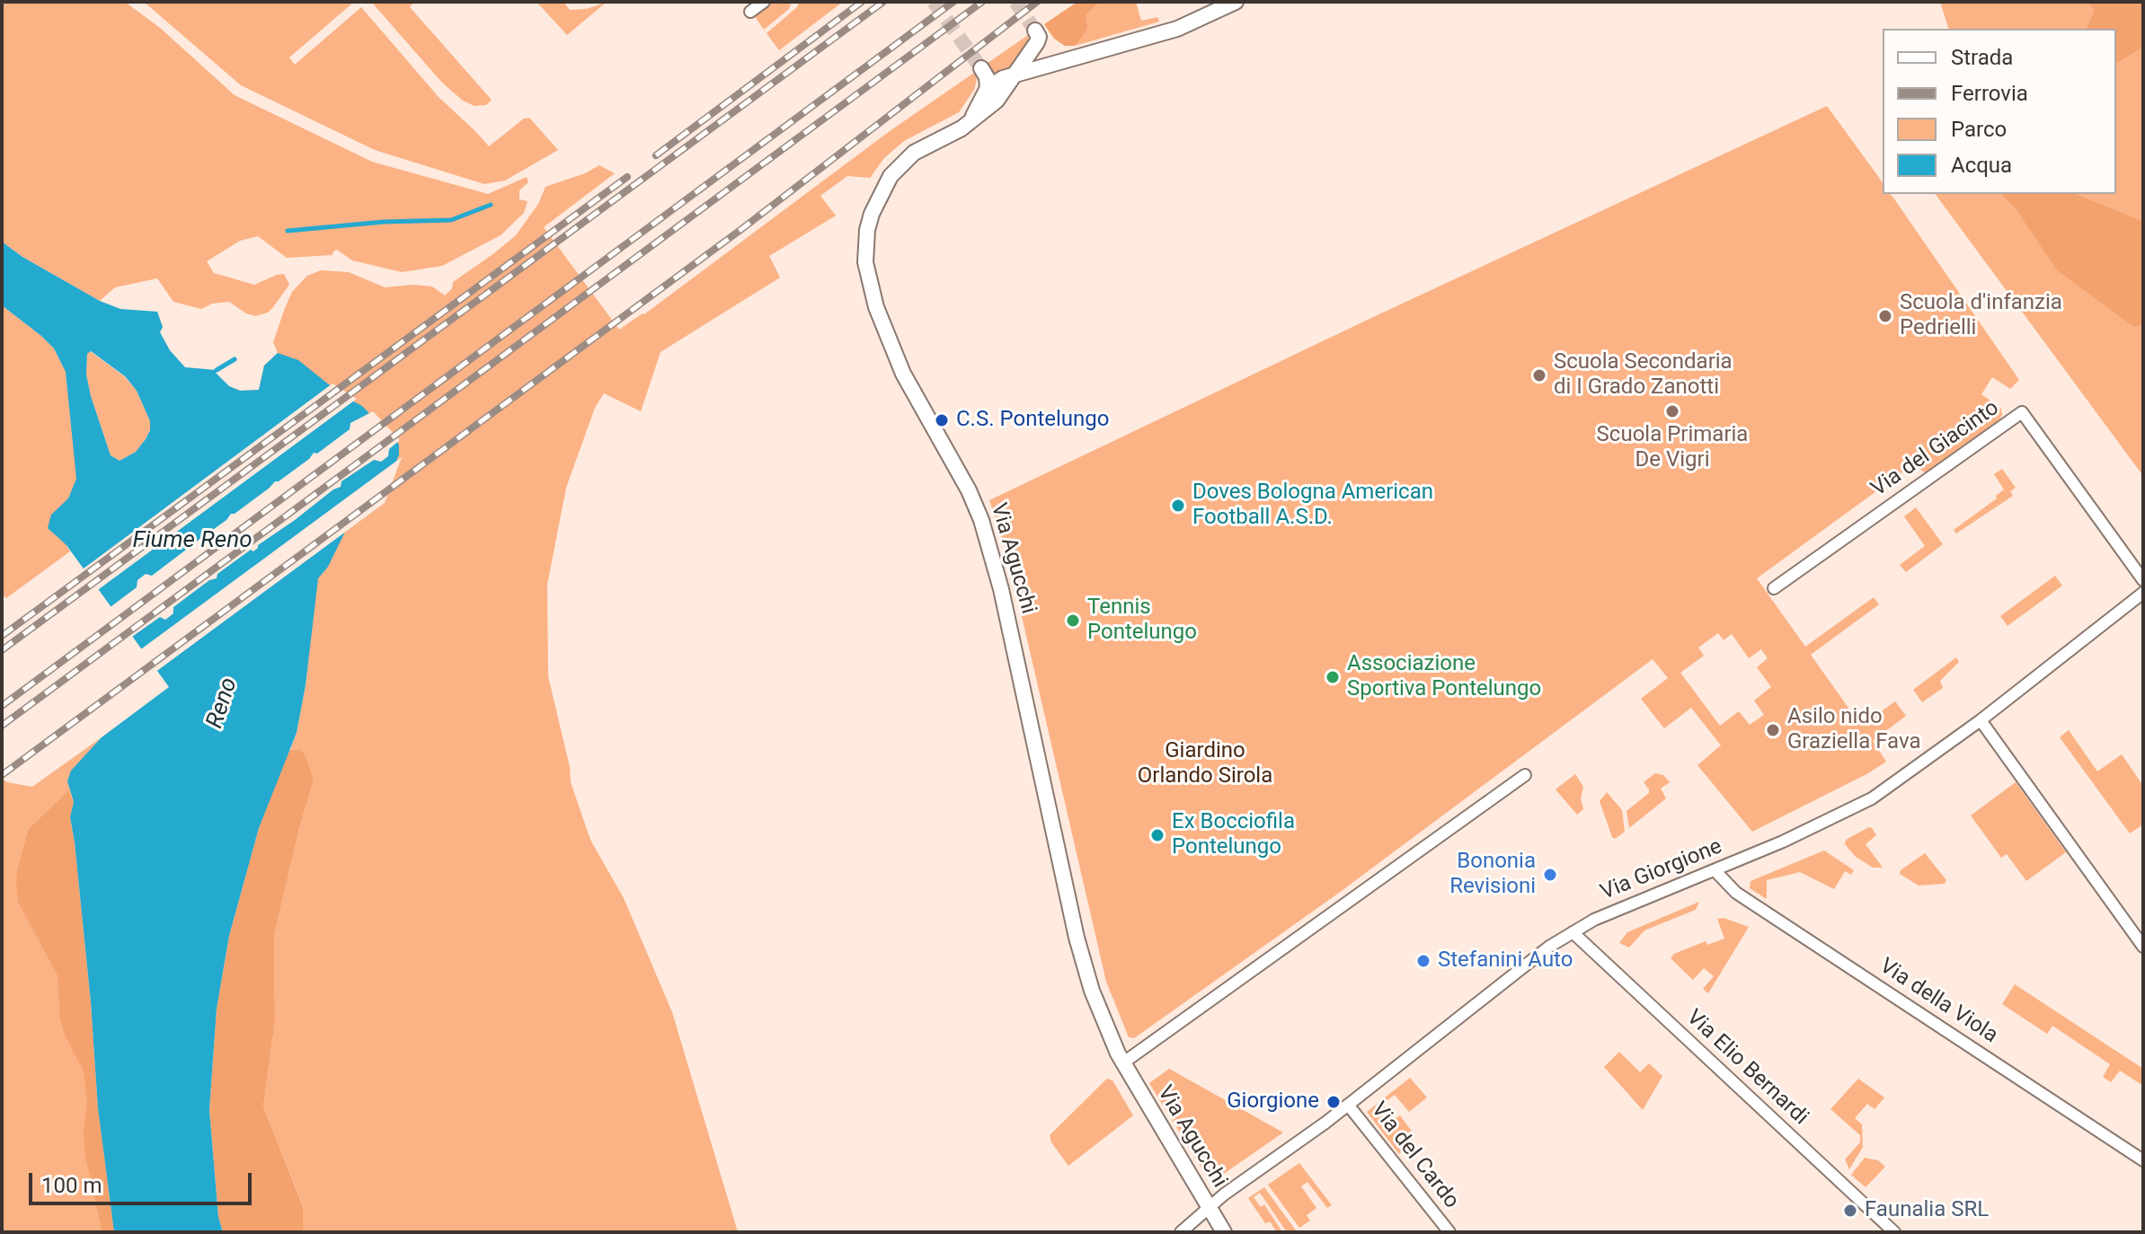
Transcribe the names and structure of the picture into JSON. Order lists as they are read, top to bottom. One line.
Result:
{"streets":{"street":["Via del Giacinto","Via Agucchi","Via Giorgione","Via della Viola","Via Elio Bernardi","Via del Cardo"]},"crossings":[["Via Agucchi","Via Giorgione"],["Via Giorgione","Via della Viola"],["Via Giorgione","Via Elio Bernardi"],["Via Giorgione","Via del Cardo"]],"water":["Fiume Reno","Reno"],"parks":["Giardino Orlando Sirola"],"places":["Scuola d'infanzia Pedrielli","Scuola Secondaria di I Grado Zanotti","Scuola Primaria De Vigri","C.S. Pontelungo","Doves Bologna American Football A.S.D.","Tennis Pontelungo","Associazione Sportiva Pontelungo","Asilo nido Graziella Fava","Ex Bocciofila Pontelungo","Bononia Revisioni","Stefanini Auto","Giorgione","Faunalia SRL"],"legend":["Strada","Ferrovia","Parco","Acqua"],"scale_bar":"100 m"}
